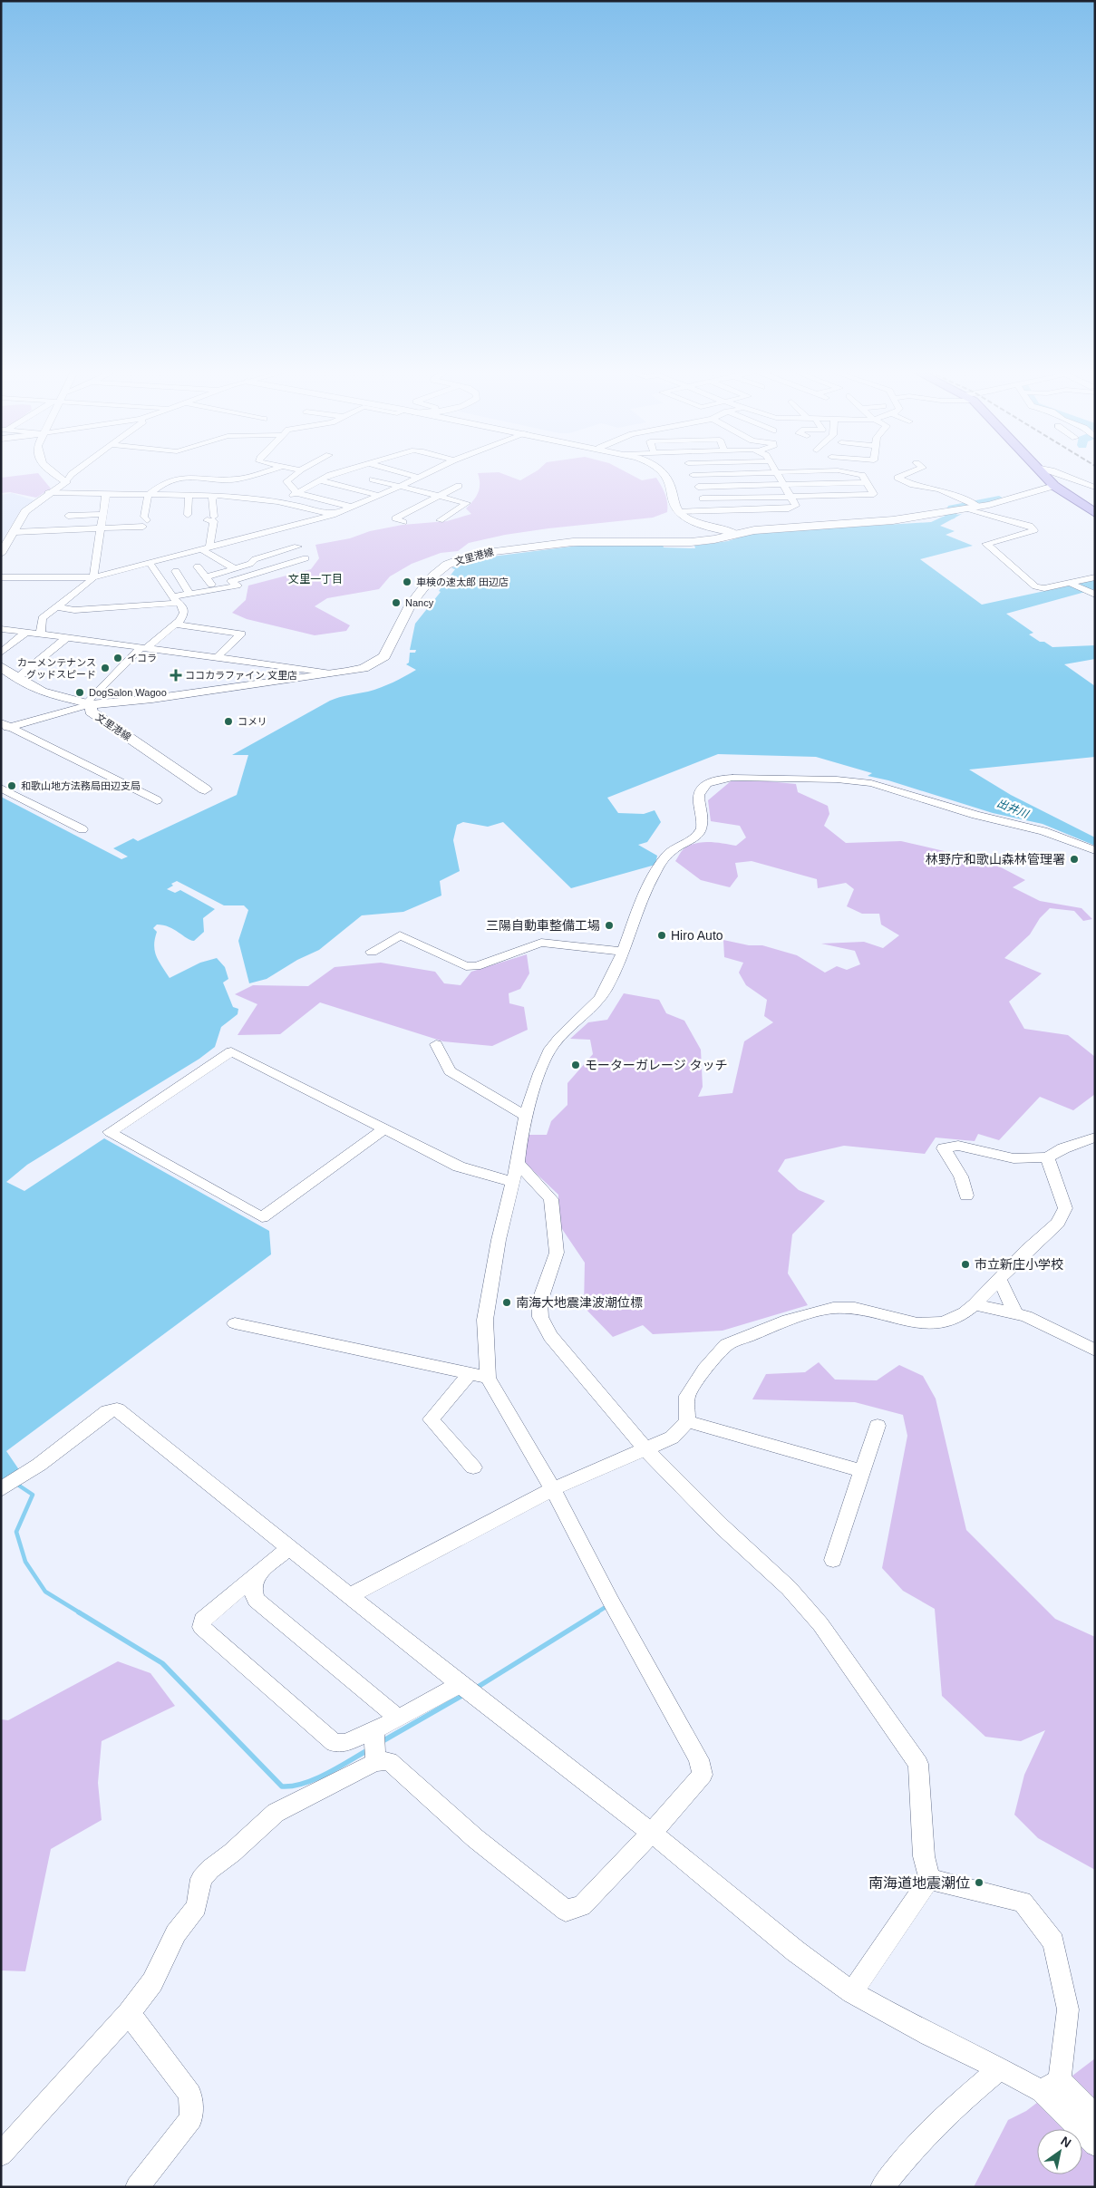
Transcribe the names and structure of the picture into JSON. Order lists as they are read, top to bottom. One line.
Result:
{"streets":{"main road":["文里港線"]},"districts":["文里一丁目"],"water":["出井川"],"places":{"other":["車検の速太郎 田辺店","Nancy","イコラ","カーメンテナンス グッドスピード","DogSalon Wagoo","コメリ","和歌山地方法務局田辺支局","林野庁和歌山森林管理署","三陽自動車整備工場","Hiro Auto","モーターガレージ タッチ","市立新庄小学校","南海大地震津波潮位標","南海道地震潮位"],"health":["ココカラファイン 文里店"]},"north":"top right"}
